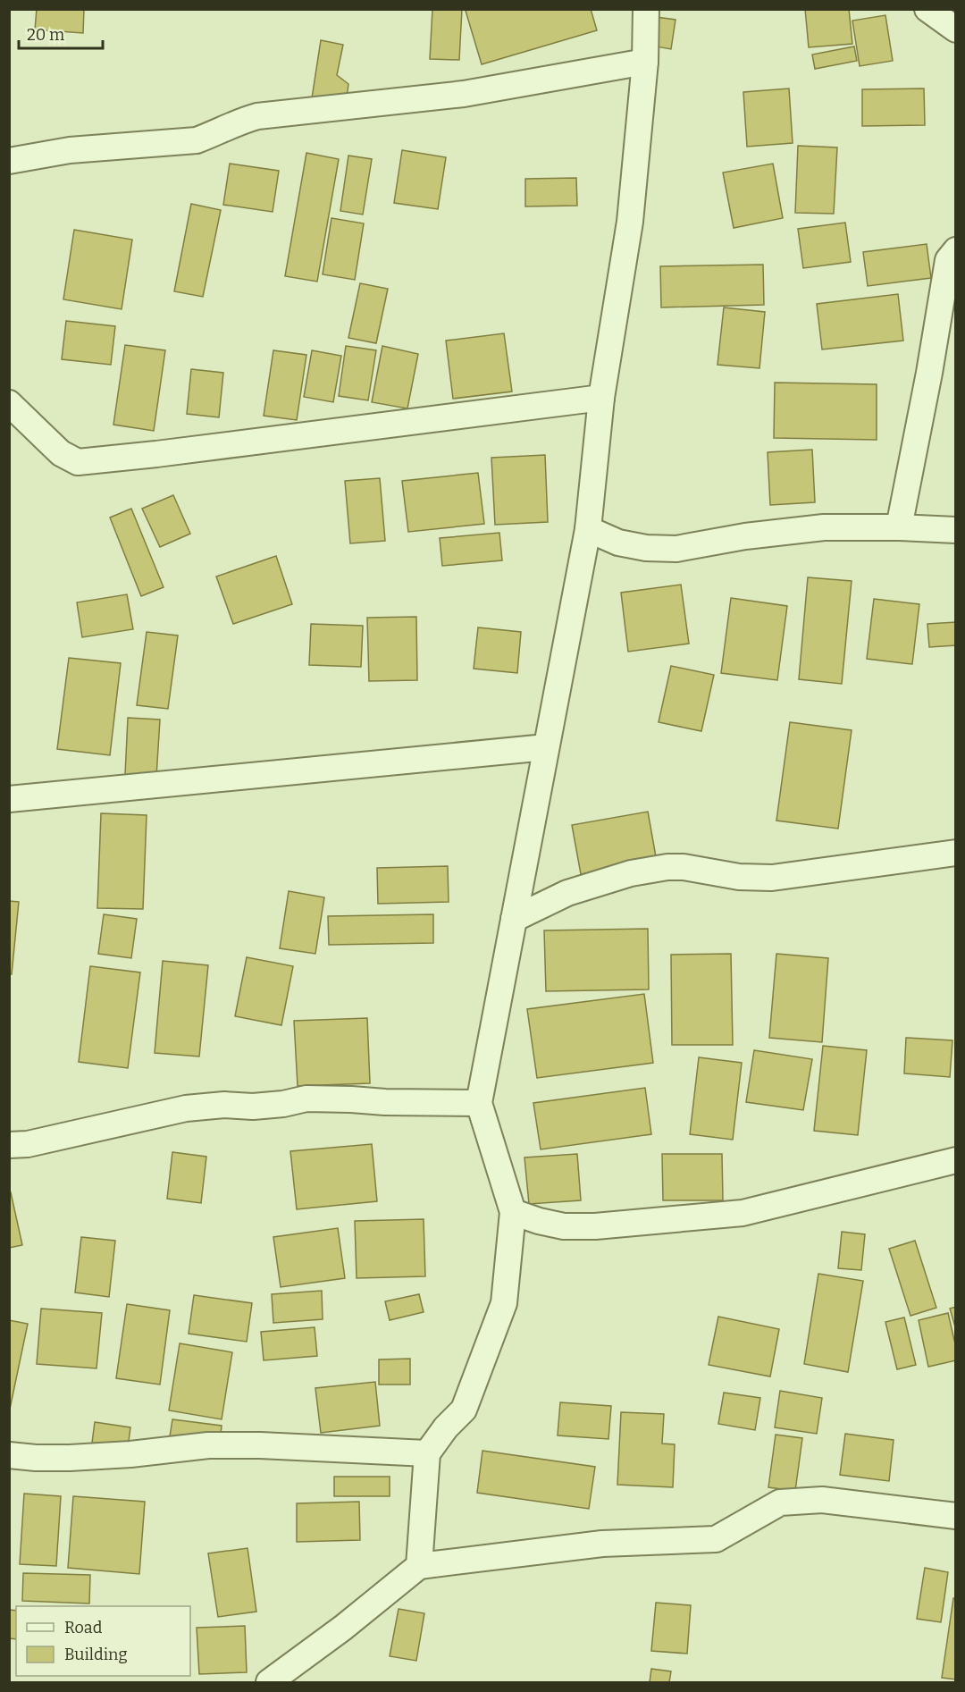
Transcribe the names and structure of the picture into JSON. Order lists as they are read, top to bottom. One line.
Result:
{"legend":["Road","Building"],"scale_bar":"20 m"}
